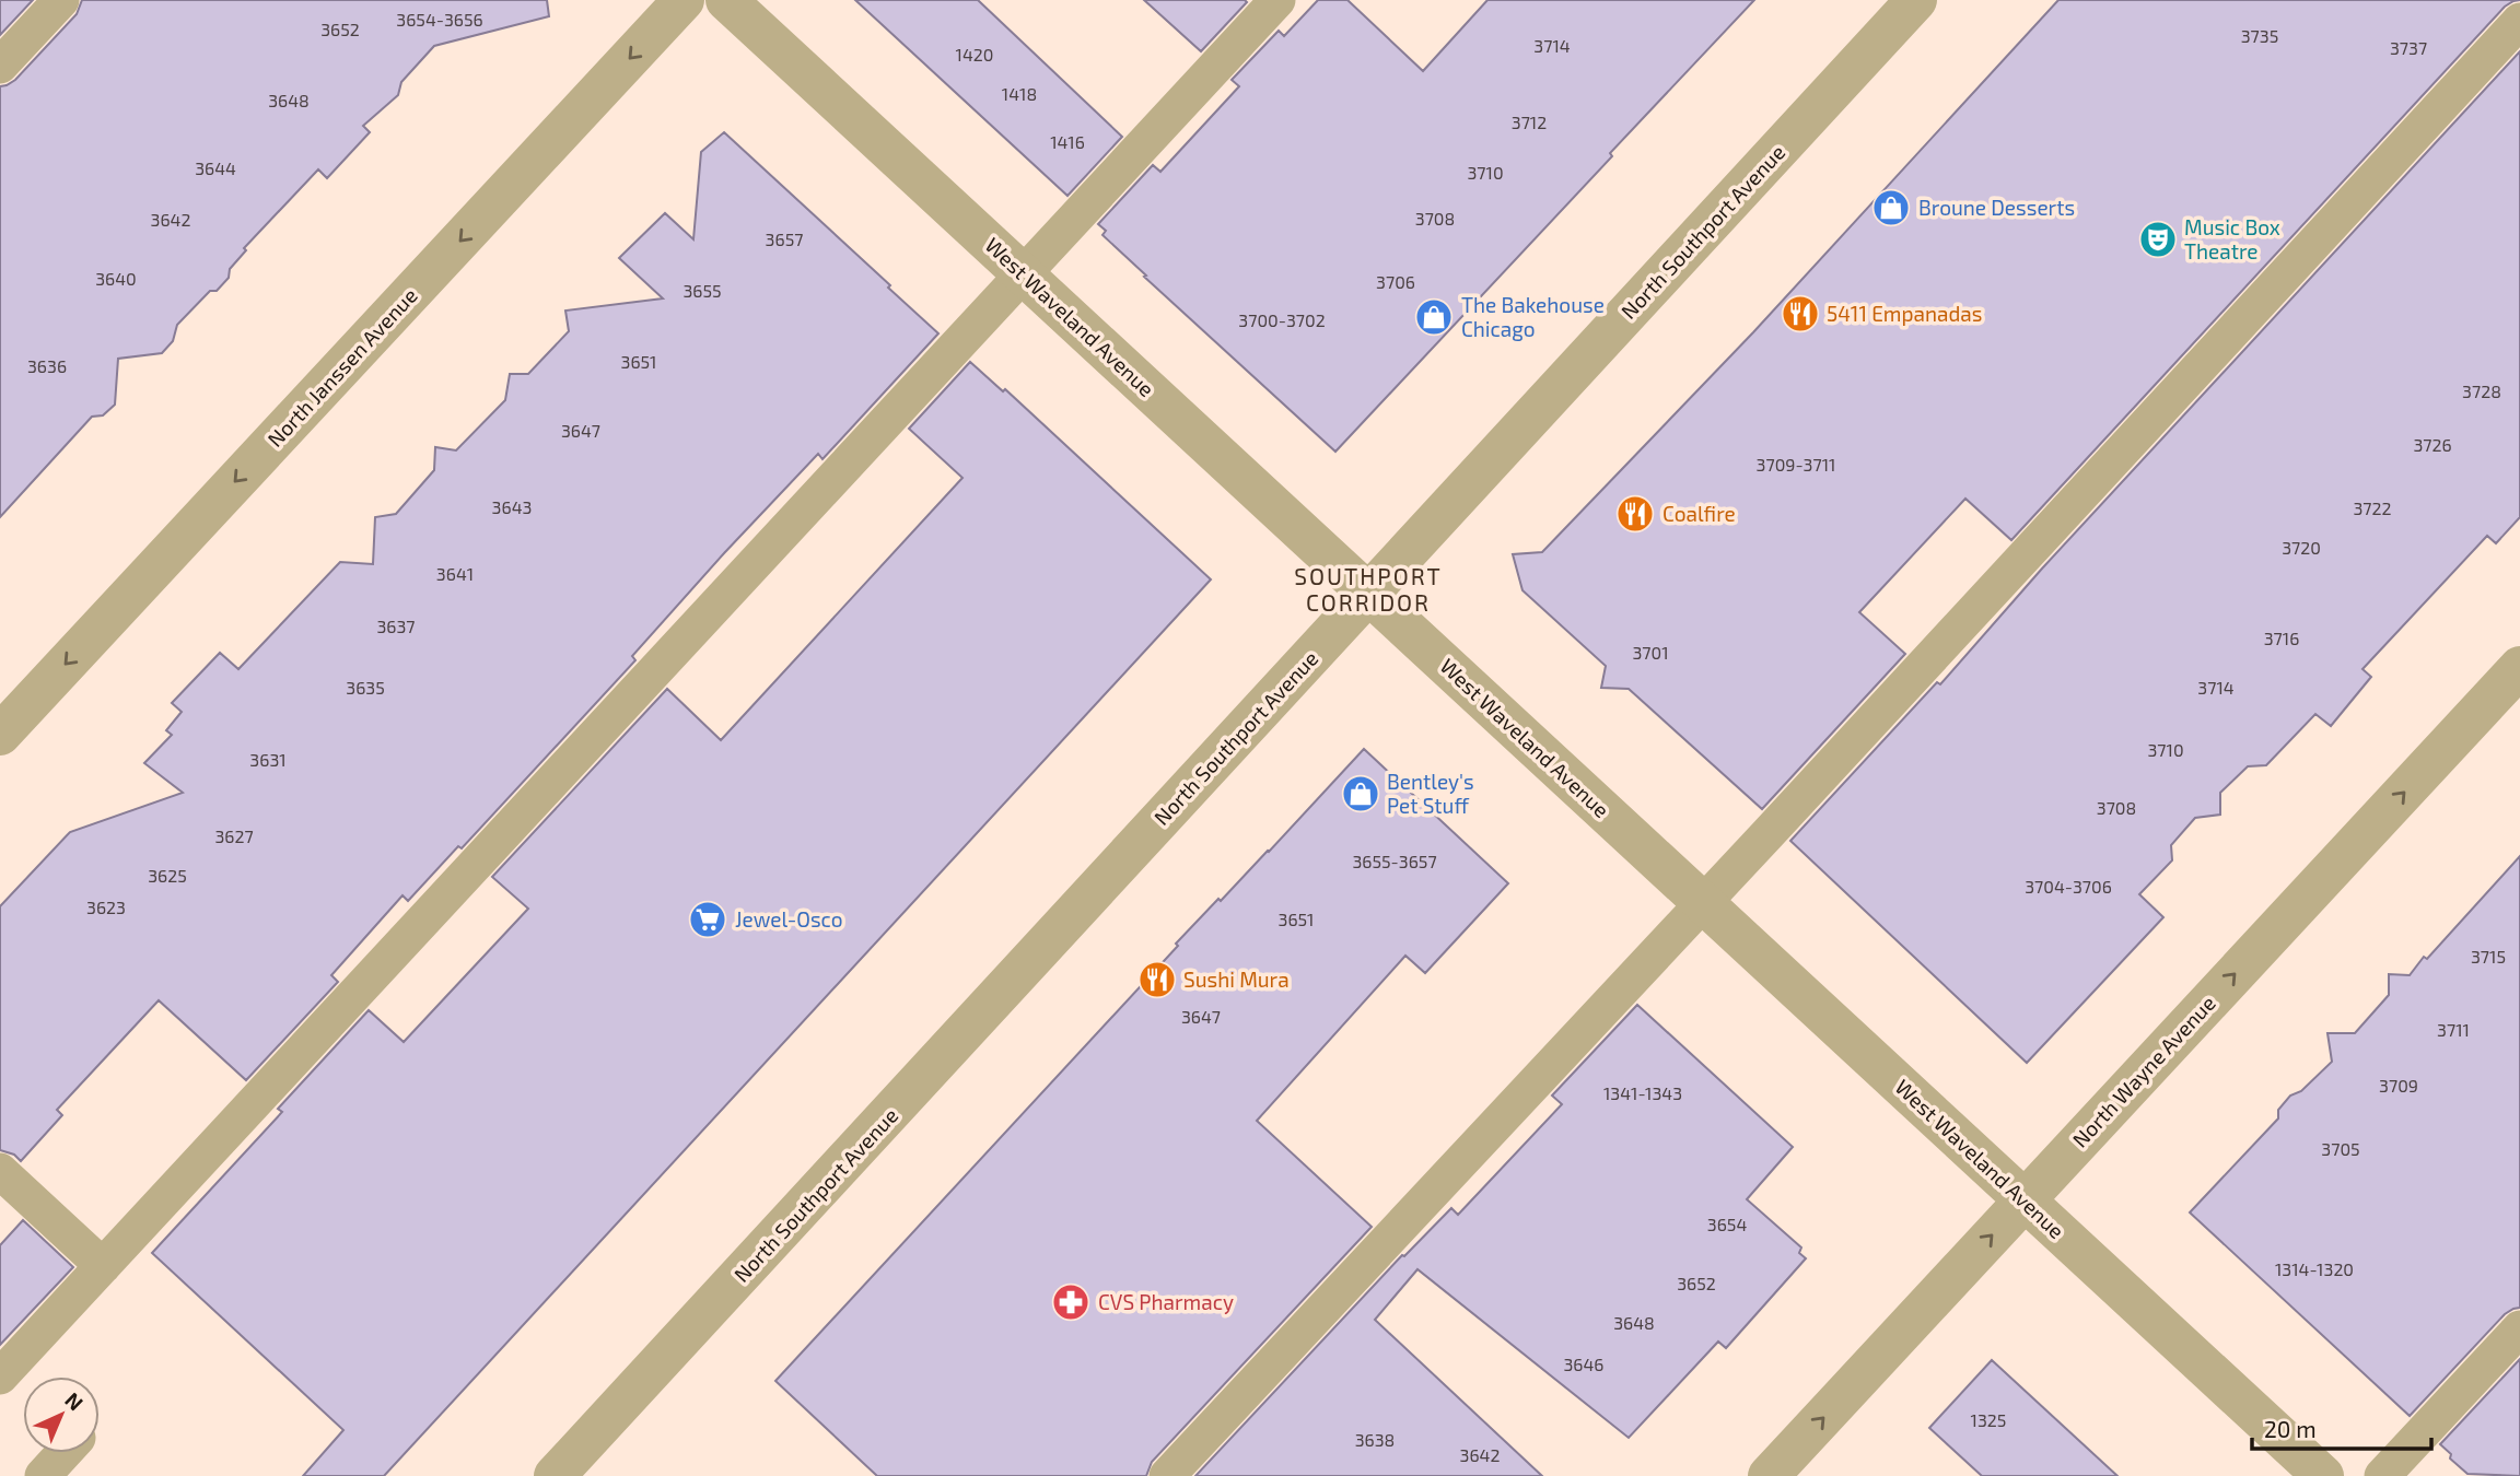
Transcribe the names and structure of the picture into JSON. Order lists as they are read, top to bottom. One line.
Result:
{"streets":{"street":["North Southport Avenue","West Waveland Avenue","North Janssen Avenue","North Wayne Avenue"]},"crossings":[["North Southport Avenue","West Waveland Avenue"],["West Waveland Avenue","North Wayne Avenue"]],"one_way":["North Janssen Avenue","North Wayne Avenue"],"districts":["SOUTHPORT CORRIDOR"],"places":{"shop":["Broune Desserts","The Bakehouse Chicago","Bentley's Pet Stuff"],"theatre":["Music Box Theatre"],"restaurant":["5411 Empanadas","Coalfire","Sushi Mura"],"supermarket":["Jewel-Osco"],"pharmacy":["CVS Pharmacy"]},"house_numbers":["3654-3656","3652","3735","3714","3737","1420","1418","3648","3712","1416","3644","3710","3708","3642","3657","3640","3706","3655","3700-3702","3651","3636","3728","3647","3726","3709-3711","3643","3722","3720","3641","3637","3716","3701","3635","3714","3710","3631","3708","3627","3655-3657","3625","3704-3706","3623","3651","3715","3647","3711","3709","1341-1343","3705","3654","1314-1320","3652","3648","3646","1325","3638","3642"],"scale_bar":"20 m","north":"top right"}
